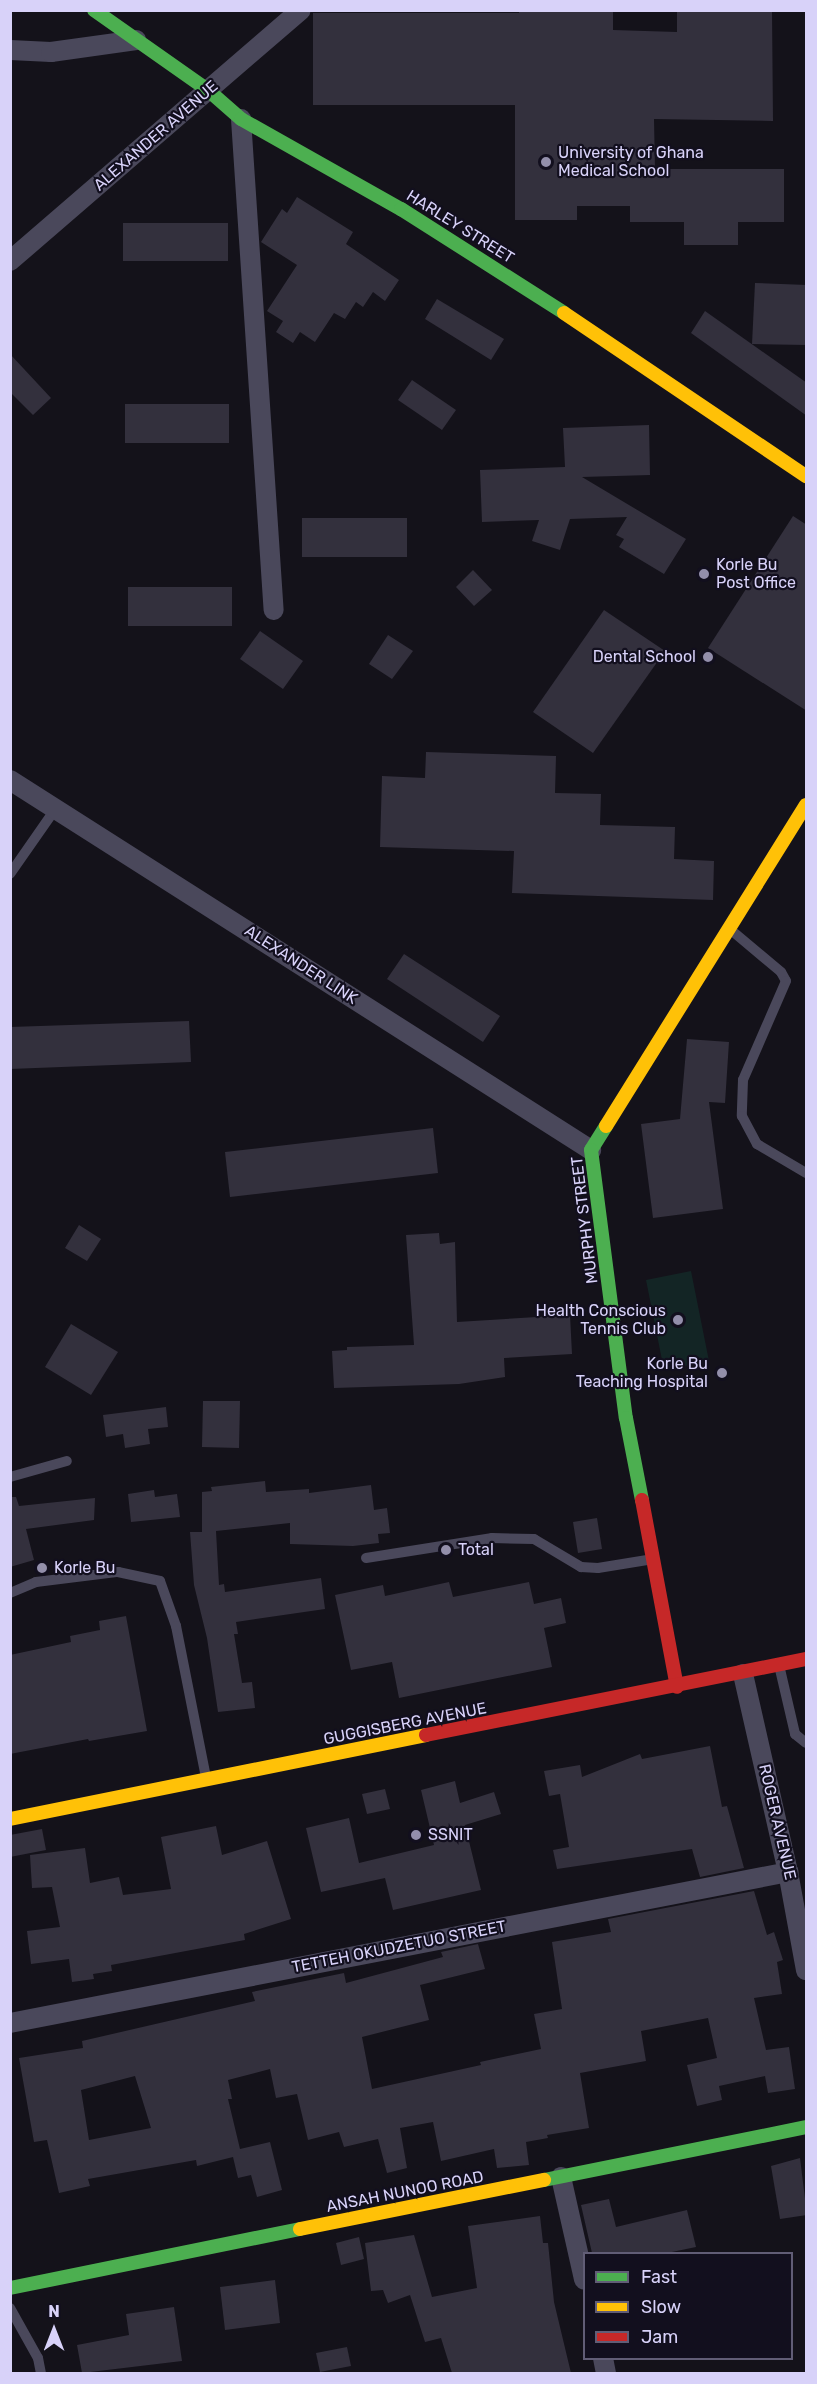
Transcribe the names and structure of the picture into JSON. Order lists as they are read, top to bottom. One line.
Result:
{"streets":{"street":["ALEXANDER AVENUE","HARLEY STREET","ALEXANDER LINK","MURPHY STREET","GUGGISBERG AVENUE","ROGER AVENUE","TETTEH OKUDZETUO STREET","ANSAH NUNOO ROAD"]},"crossings":[["ALEXANDER AVENUE","HARLEY STREET"],["ALEXANDER LINK","MURPHY STREET"],["MURPHY STREET","GUGGISBERG AVENUE"],["GUGGISBERG AVENUE","ROGER AVENUE"],["ROGER AVENUE","TETTEH OKUDZETUO STREET"]],"places":["University of Ghana Medical School","Korle Bu Post Office","Dental School","Health Conscious Tennis Club","Korle Bu Teaching Hospital","Total","Korle Bu","SSNIT"],"legend":["Fast","Slow","Jam"],"north":"top"}
